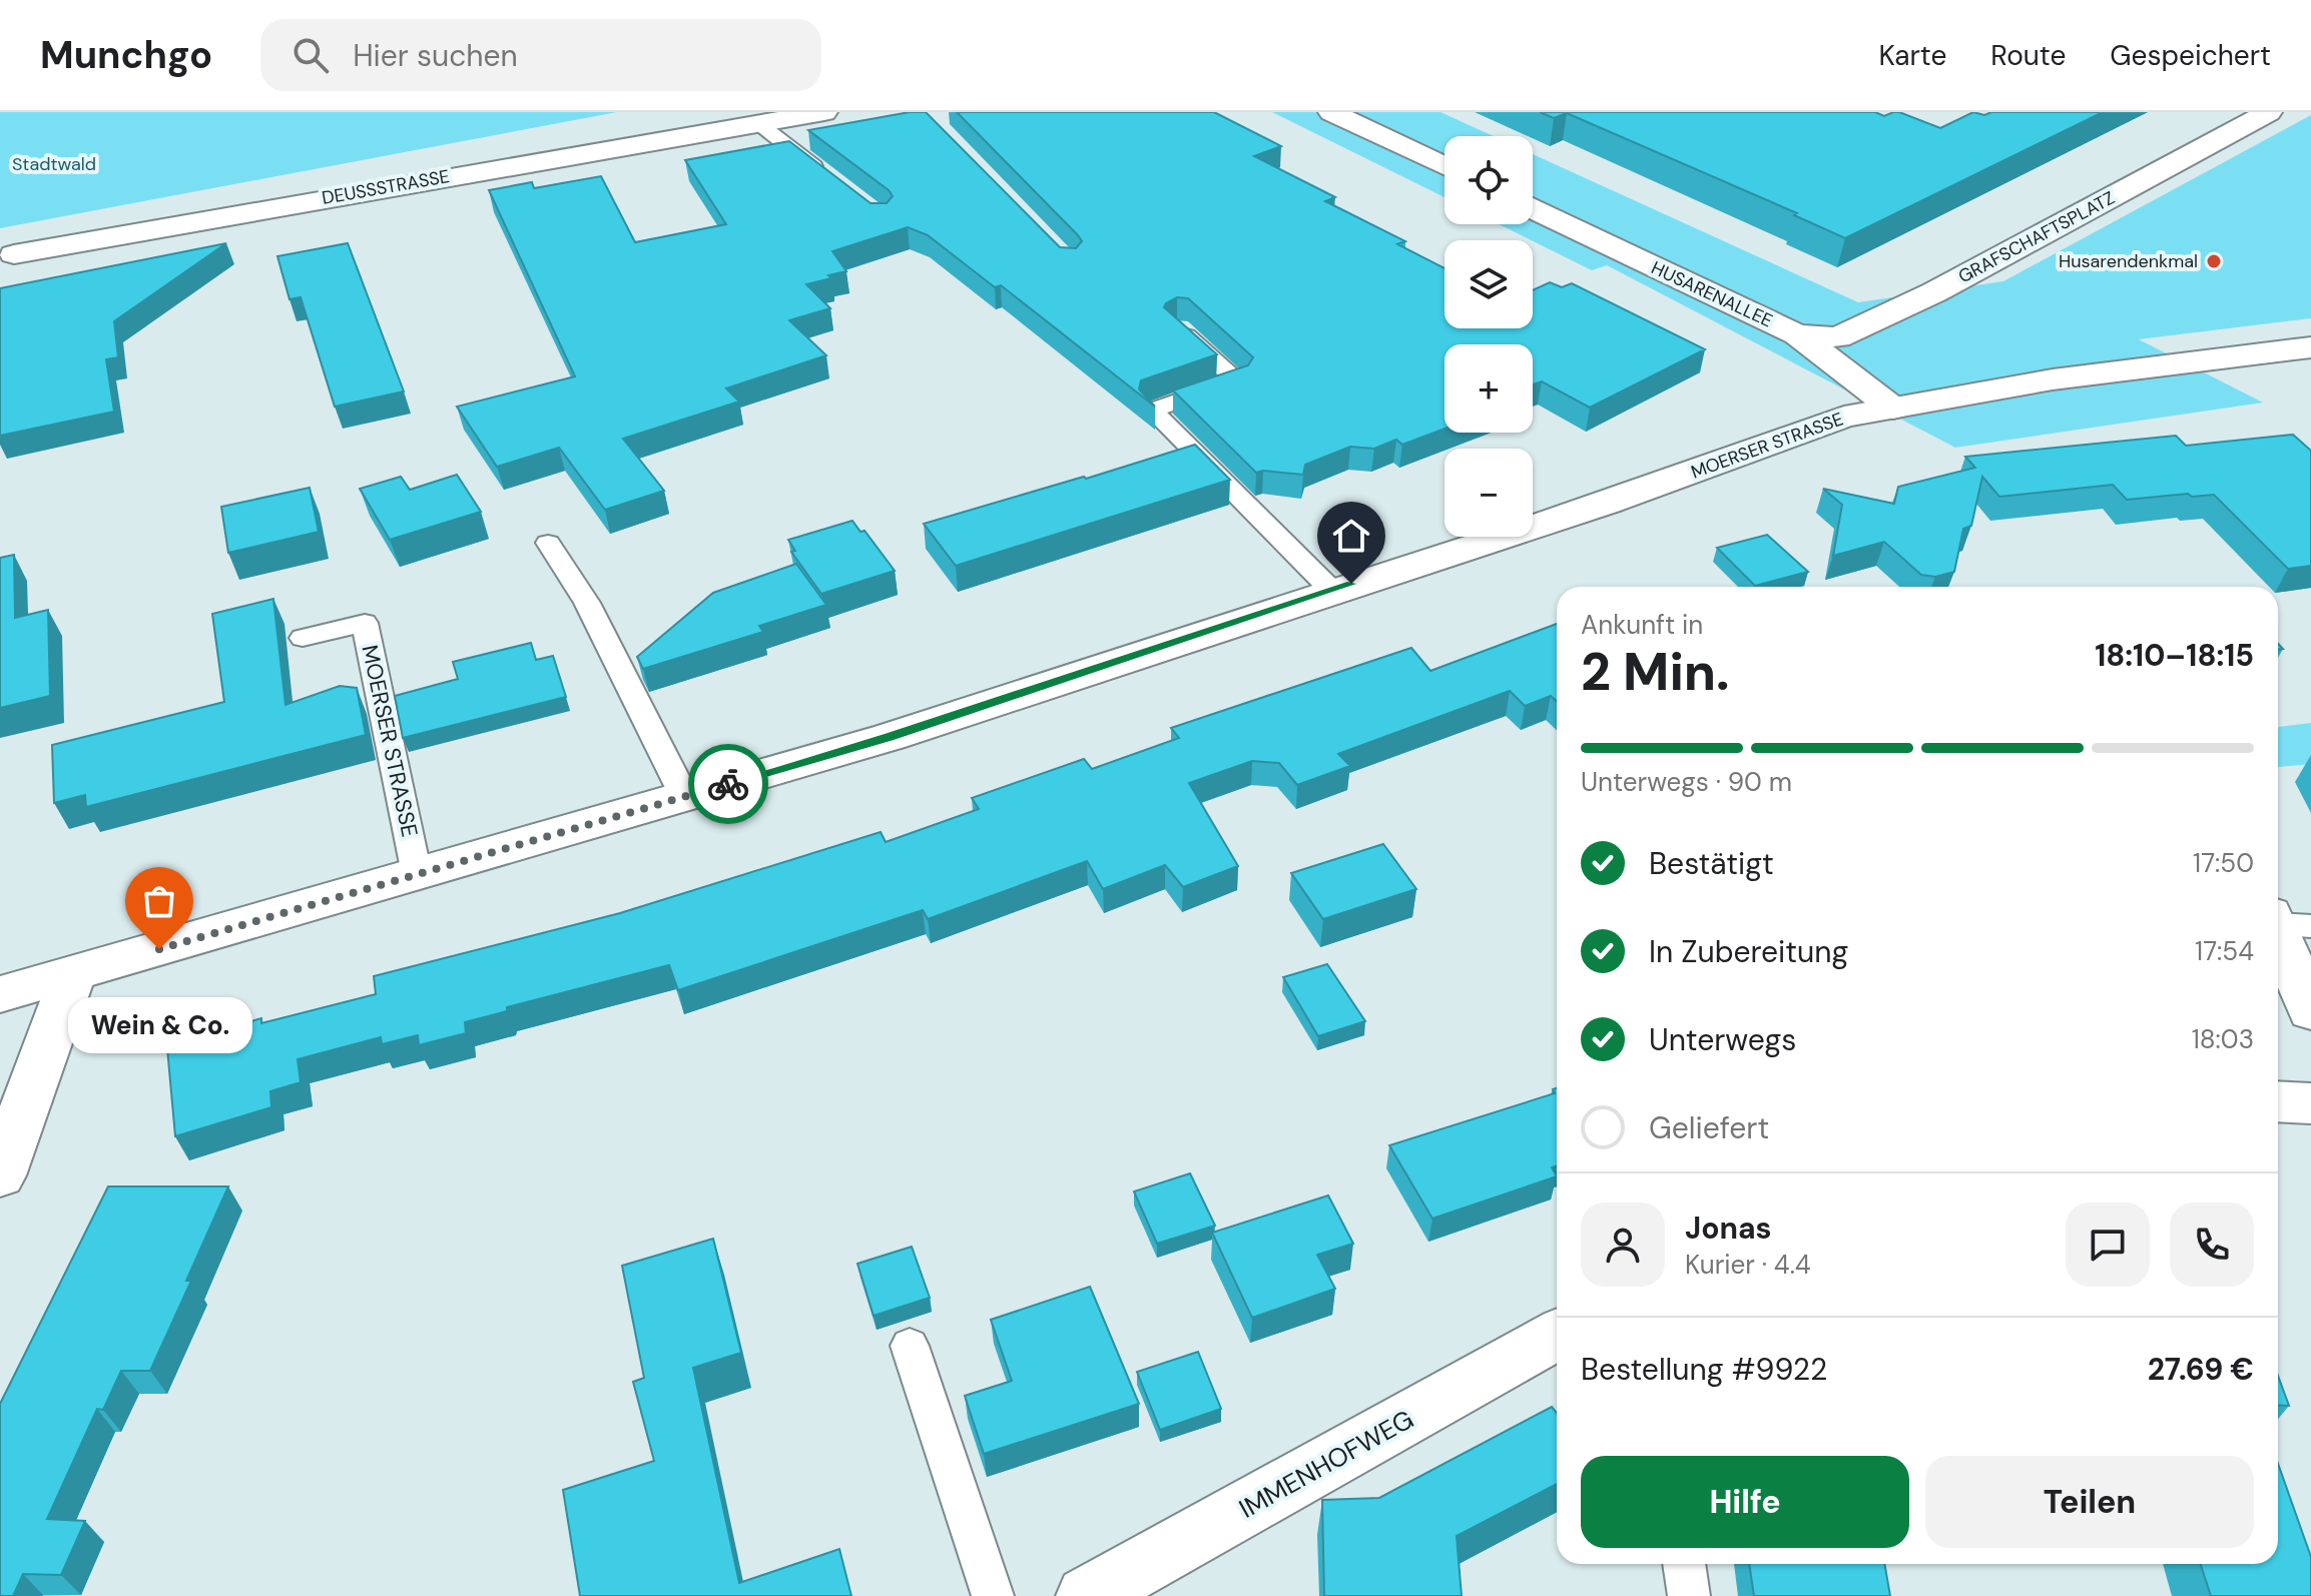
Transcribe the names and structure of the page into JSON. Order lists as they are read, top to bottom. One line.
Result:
{"streets":{"street":["DEUSSSTRASSE","GRAFSCHAFTSPLATZ","HUSARENALLEE","MOERSER STRASSE","IMMENHOFWEG"]},"crossings":[["GRAFSCHAFTSPLATZ","HUSARENALLEE"],["HUSARENALLEE","MOERSER STRASSE"]],"parks":["Stadtwald"],"places":["Husarendenkmal","Wein & Co."],"page":{"header":"Munchgo","search":"Hier suchen","nav":["Karte","Route","Gespeichert"],"map_buttons":["+","−"],"heading":["2 Min.","Ankunft in","18:10–18:15"],"panel":["Jonas","Kurier · 4.4","Bestellung #9922","27.69 €"],"bar":"Unterwegs · 90 m","list":[["Bestätigt","17:50"],["In Zubereitung","17:54"],["Unterwegs","18:03"],"Geliefert"],"bubble":"Wein & Co.","buttons":["Hilfe","Teilen"]}}
